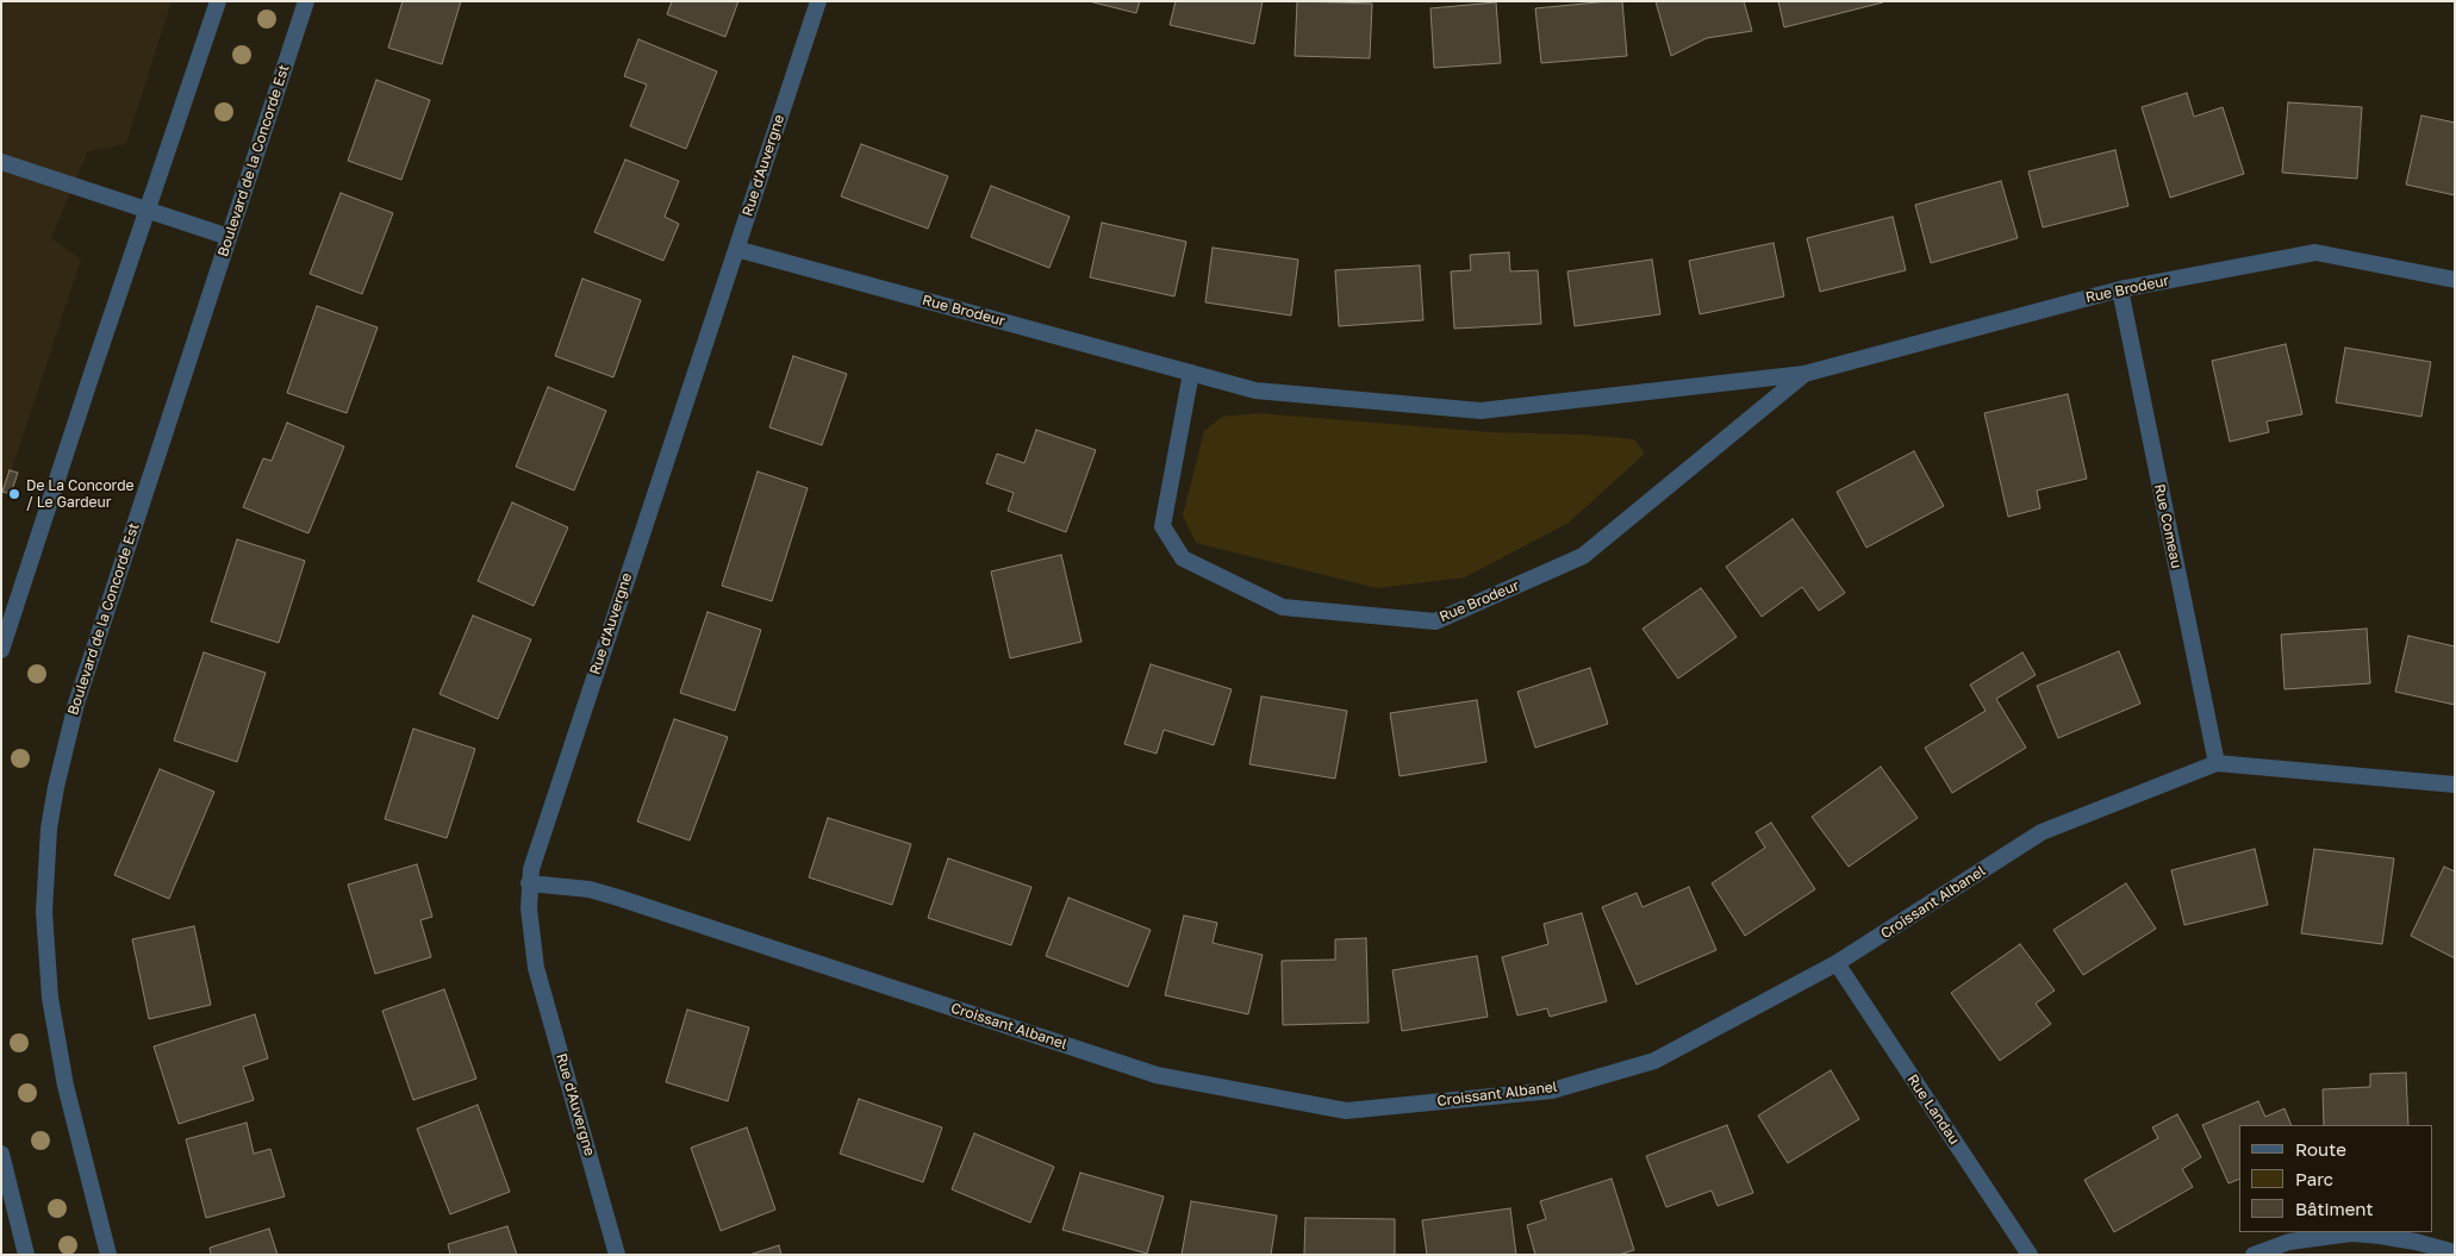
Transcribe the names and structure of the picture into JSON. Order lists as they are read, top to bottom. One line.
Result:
{"streets":{"street":["Boulevard de la Concorde Est","Rue d'Auvergne","Rue Brodeur","Rue Comeau","Croissant Albanel","Rue Landau"]},"crossings":[["Rue d'Auvergne","Rue Brodeur"],["Rue d'Auvergne","Croissant Albanel"],["Rue Brodeur","Rue Comeau"],["Rue Comeau","Croissant Albanel"],["Croissant Albanel","Rue Landau"]],"places":["De La Concorde / Le Gardeur"],"legend":["Route","Parc","Bâtiment"]}
